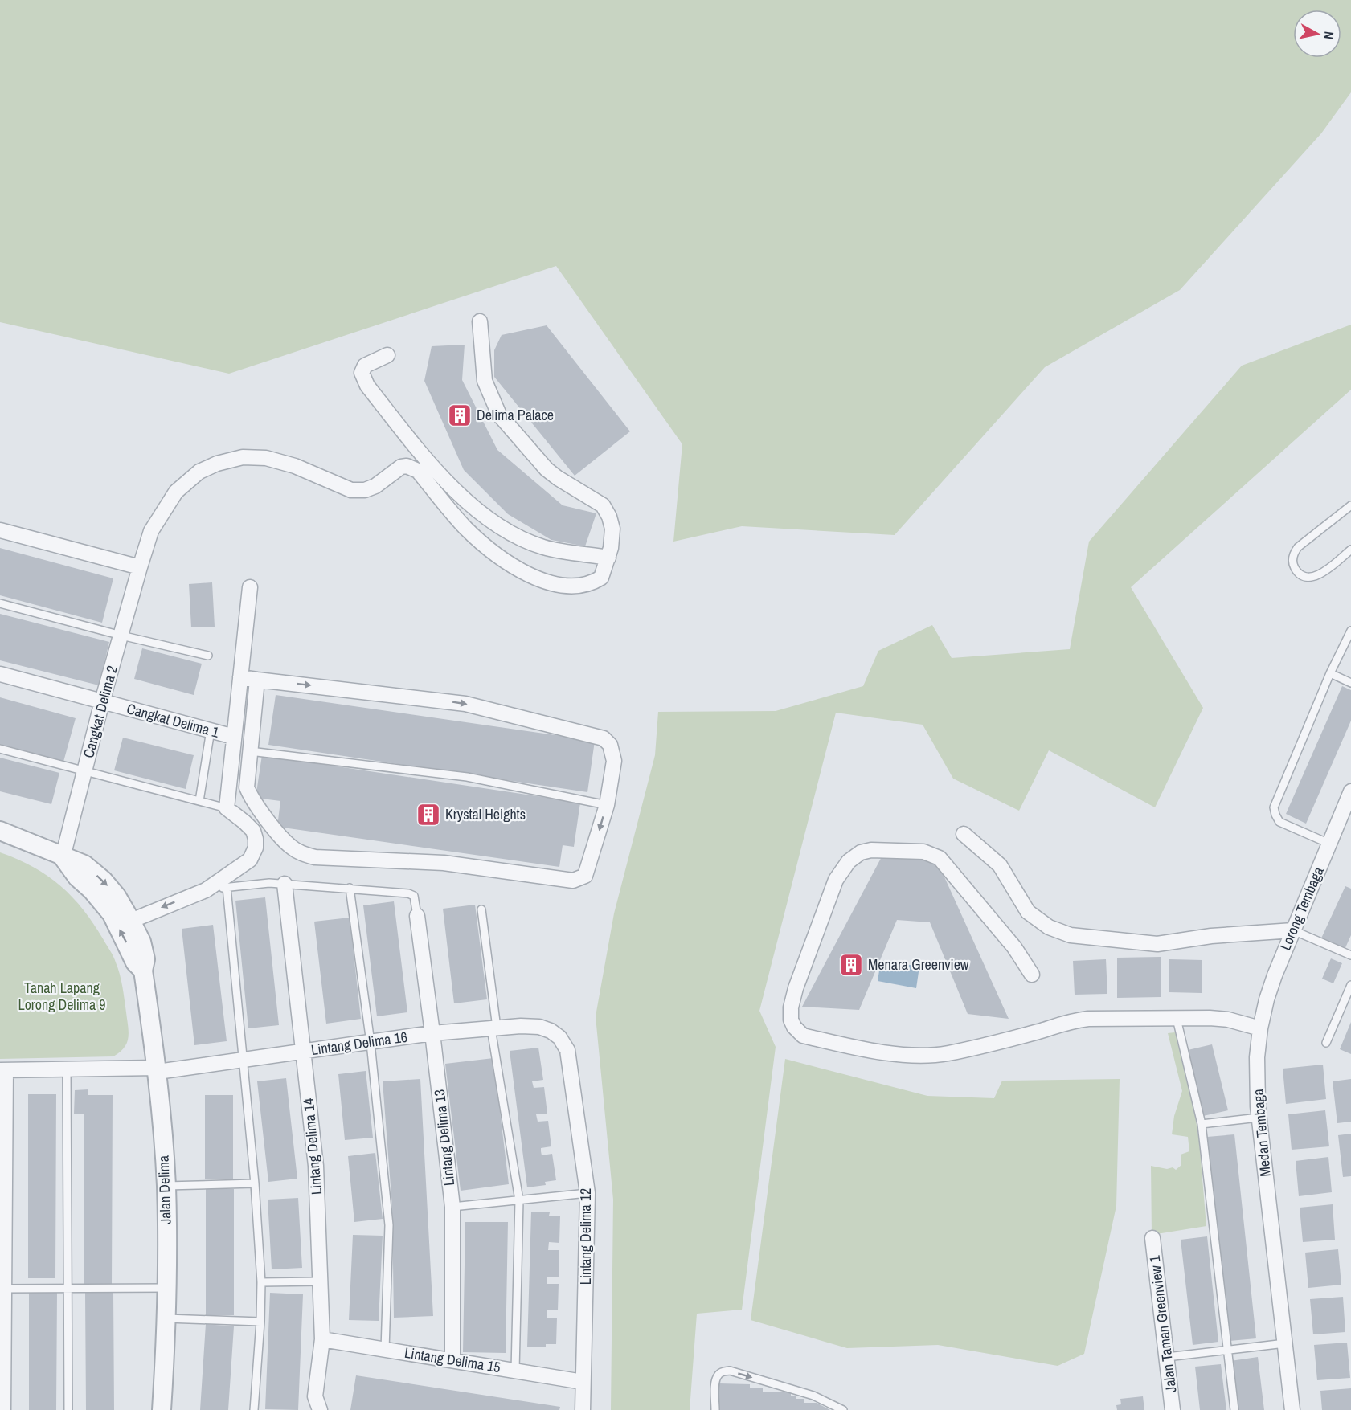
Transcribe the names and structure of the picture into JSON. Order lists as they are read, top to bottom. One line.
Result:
{"streets":{"street":["Cangkat Delima 2","Cangkat Delima 1","Lorong Tembaga","Lintang Delima 16","Medan Tembaga","Lintang Delima 13","Lintang Delima 14","Jalan Delima","Lintang Delima 12","Jalan Taman Greenview 1","Lintang Delima 15"]},"crossings":[["Cangkat Delima 2","Cangkat Delima 1"],["Cangkat Delima 2","Jalan Delima"],["Lorong Tembaga","Medan Tembaga"],["Lintang Delima 16","Lintang Delima 13"],["Lintang Delima 16","Lintang Delima 14"],["Lintang Delima 16","Jalan Delima"],["Lintang Delima 16","Lintang Delima 12"],["Lintang Delima 13","Lintang Delima 15"],["Lintang Delima 14","Lintang Delima 15"],["Lintang Delima 12","Lintang Delima 15"]],"parks":["Tanah Lapang Lorong Delima 9"],"places":{"building":["Delima Palace","Krystal Heights","Menara Greenview"]},"north":"right"}
